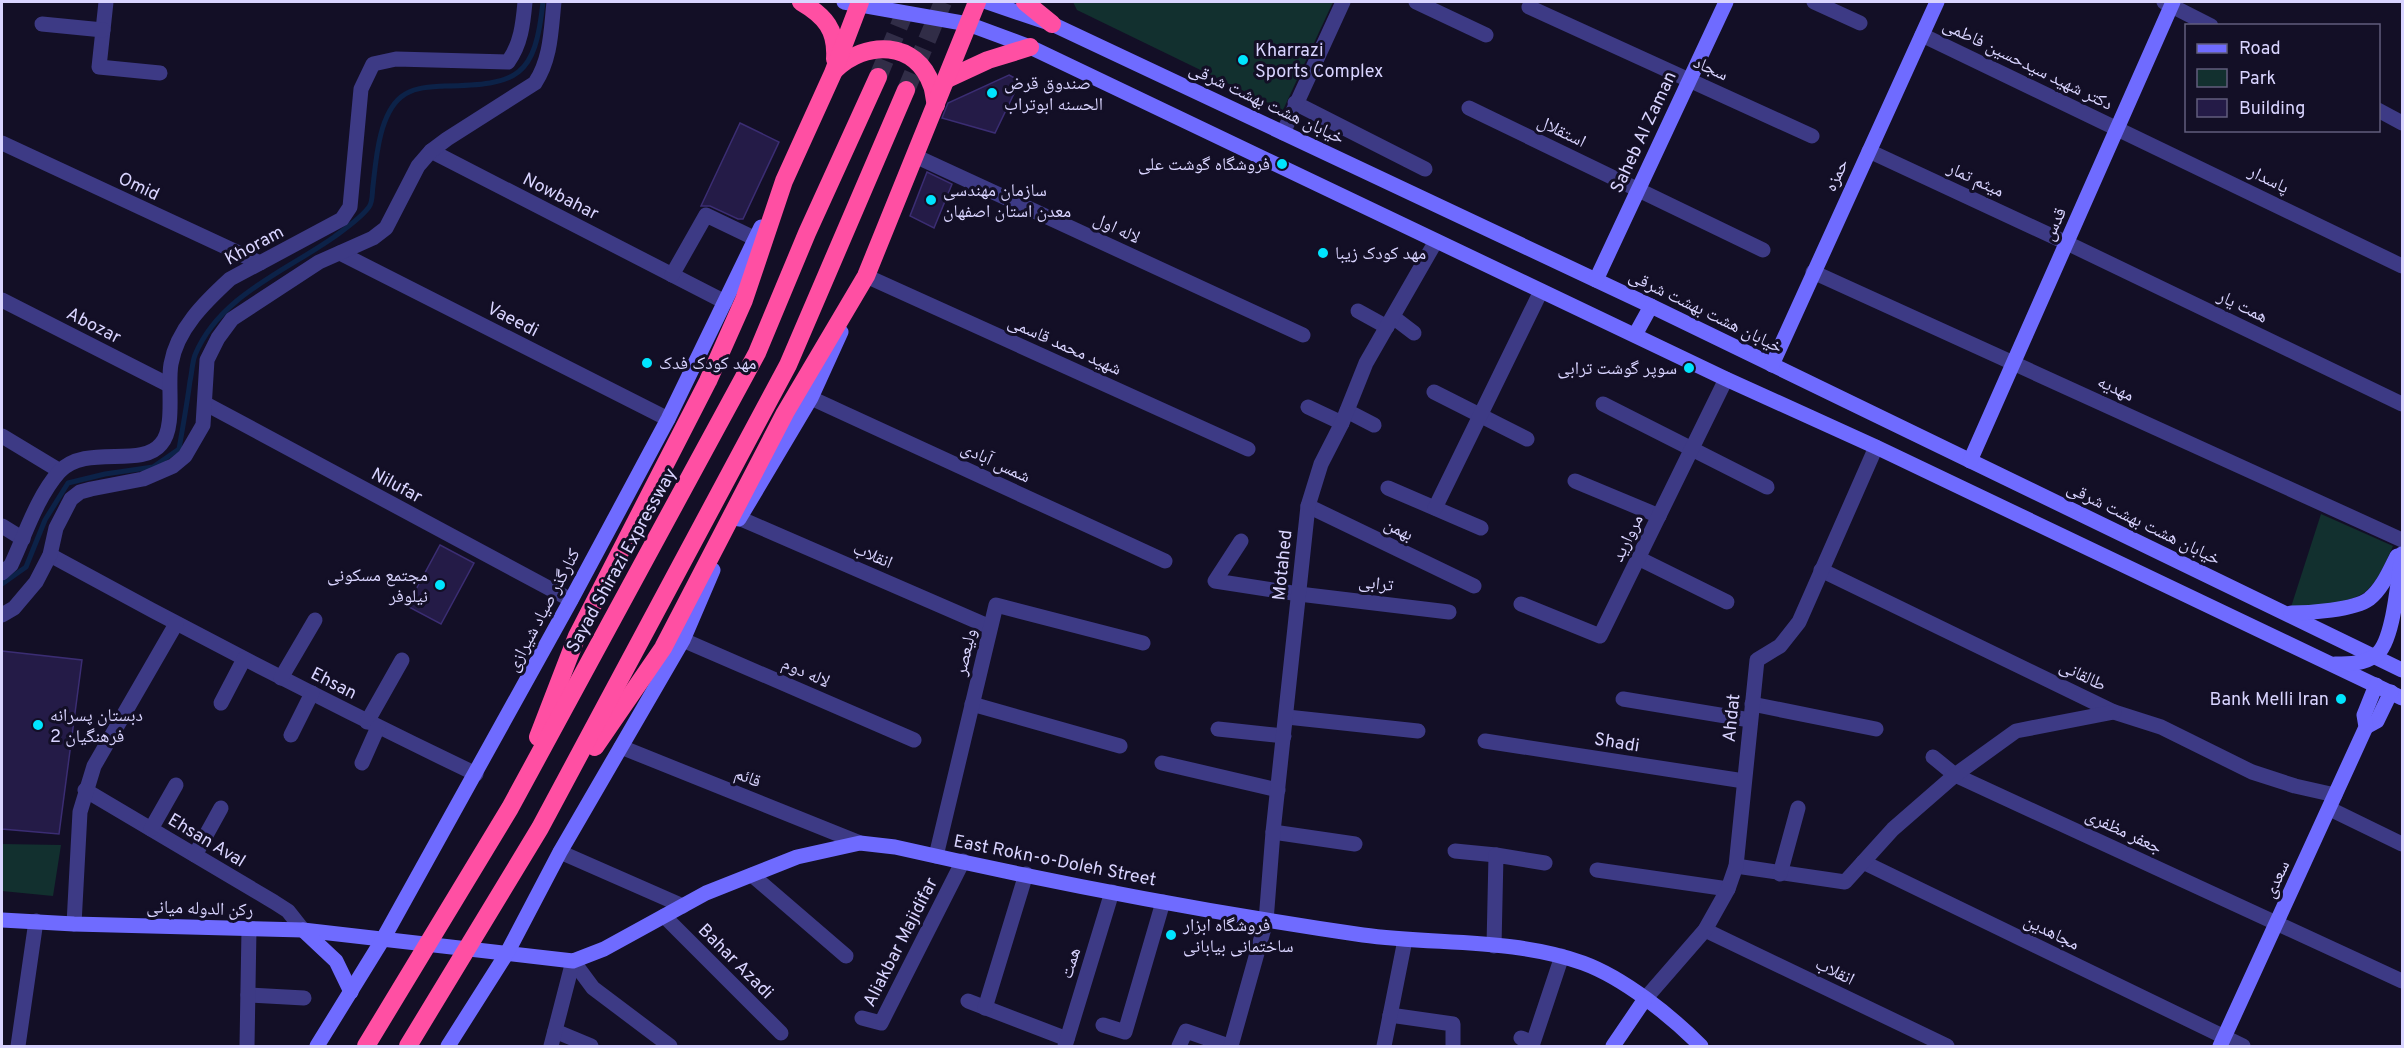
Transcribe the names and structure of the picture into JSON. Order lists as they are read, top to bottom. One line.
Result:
{"streets":{"highway":["Sayad Shirazi Expressway"],"main road":["خیابان هشت بهشت شرقی","Saheb Al Zaman","حمزه","قدس","کنارگذر صیاد شیرازی","East Rokn-o-Doleh Street","سعدی","رکن الدوله میانی"],"street":["دکتر شهید سیدحسین فاطمی","سجاد","استقلال","میثم تمار","پاسدار","Omid","Nowbahar","لاله اول","Khoram","همت یار","Vaeedi","Abozar","شهید محمد قاسمی","مهدیه","شمس آبادی","Nilufar","بهمن","مروارید","انقلاب","Motahed","ترابی","ولیعصر","لاله دوم","طالقانی","Ehsan","Ahdat","Shadi","قائم","جعفر مظفری","Ehsan Aval","مجاهدین","Aliakbar Majidifar","Bahar Azadi","همت"]},"crossings":[["دکتر شهید سیدحسین فاطمی","حمزه"],["دکتر شهید سیدحسین فاطمی","پاسدار"],["دکتر شهید سیدحسین فاطمی","قدس"],["سجاد","Saheb Al Zaman"],["خیابان هشت بهشت شرقی","Saheb Al Zaman"],["خیابان هشت بهشت شرقی","حمزه"],["خیابان هشت بهشت شرقی","قدس"],["استقلال","Saheb Al Zaman"],["حمزه","میثم تمار"],["حمزه","مهدیه"],["میثم تمار","قدس"],["میثم تمار","همت یار"],["پاسدار","قدس"],["Omid","Khoram"],["Nowbahar","کنارگذر صیاد شیرازی"],["قدس","همت یار"],["قدس","مهدیه"],["Khoram","Abozar"],["Vaeedi","کنارگذر صیاد شیرازی"],["Nilufar","کنارگذر صیاد شیرازی"],["بهمن","Motahed"],["انقلاب","ولیعصر"],["انقلاب","Ahdat"],["Motahed","ترابی"],["Motahed","East Rokn-o-Doleh Street"],["کنارگذر صیاد شیرازی","Ehsan"],["کنارگذر صیاد شیرازی","East Rokn-o-Doleh Street"],["کنارگذر صیاد شیرازی","رکن الدوله میانی"],["ولیعصر","East Rokn-o-Doleh Street"],["طالقانی","Ahdat"],["طالقانی","سعدی"],["Ahdat","Shadi"],["Ahdat","East Rokn-o-Doleh Street"],["قائم","East Rokn-o-Doleh Street"],["جعفر مظفری","سعدی"],["Ehsan Aval","رکن الدوله میانی"],["East Rokn-o-Doleh Street","رکن الدوله میانی"],["East Rokn-o-Doleh Street","Aliakbar Majidifar"],["East Rokn-o-Doleh Street","Bahar Azadi"],["East Rokn-o-Doleh Street","همت"],["سعدی","مجاهدین"]],"places":["Kharrazi Sports Complex","صندوق قرض الحسنه ابوتراب","فروشگاه گوشت علی","سازمان مهندسی معدن استان اصفهان","مهد کودک زیبا","مهد کودک فدک","سوپر گوشت ترابی","مجتمع مسکونی نیلوفر","Bank Melli Iran","دبستان پسرانه فرهنگیان 2","فروشگاه ابزار ساختمانی بیابانی"],"legend":["Road","Park","Building"]}
